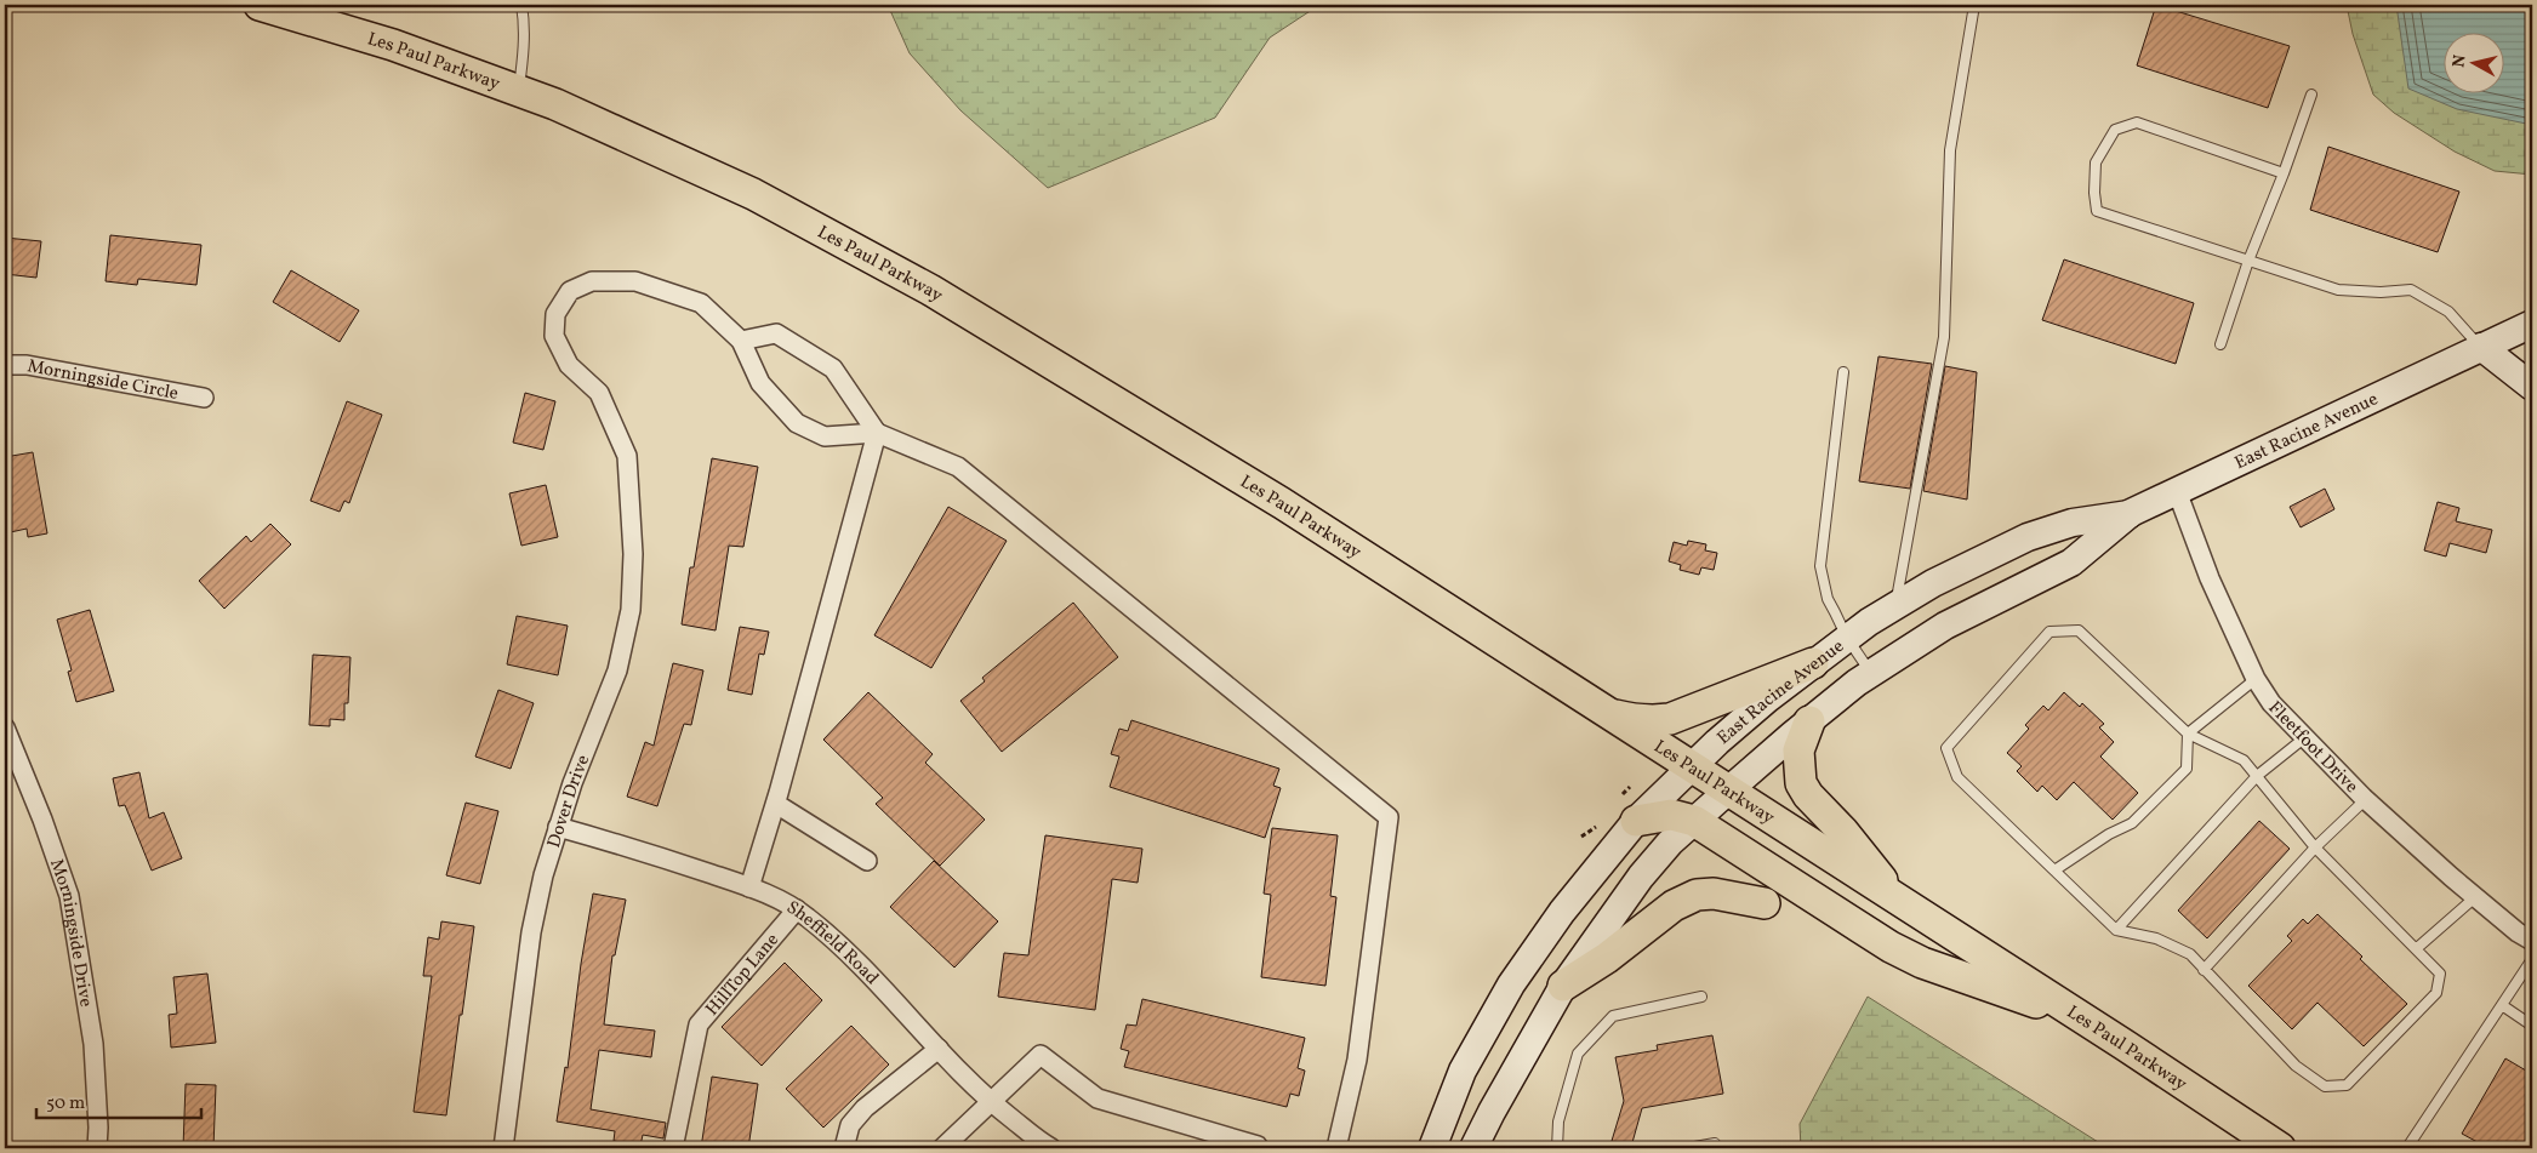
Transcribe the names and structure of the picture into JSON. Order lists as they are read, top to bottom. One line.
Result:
{"streets":{"main road":["Les Paul Parkway","East Racine Avenue"],"street":["Morningside Circle","Fleetfoot Drive","Dover Drive","Morningside Drive","Sheffield Road","HillTop Lane"]},"crossings":[["Les Paul Parkway","East Racine Avenue"],["East Racine Avenue","Fleetfoot Drive"],["Dover Drive","Sheffield Road"],["Sheffield Road","HillTop Lane"]],"scale_bar":"50 m","north":"left"}
